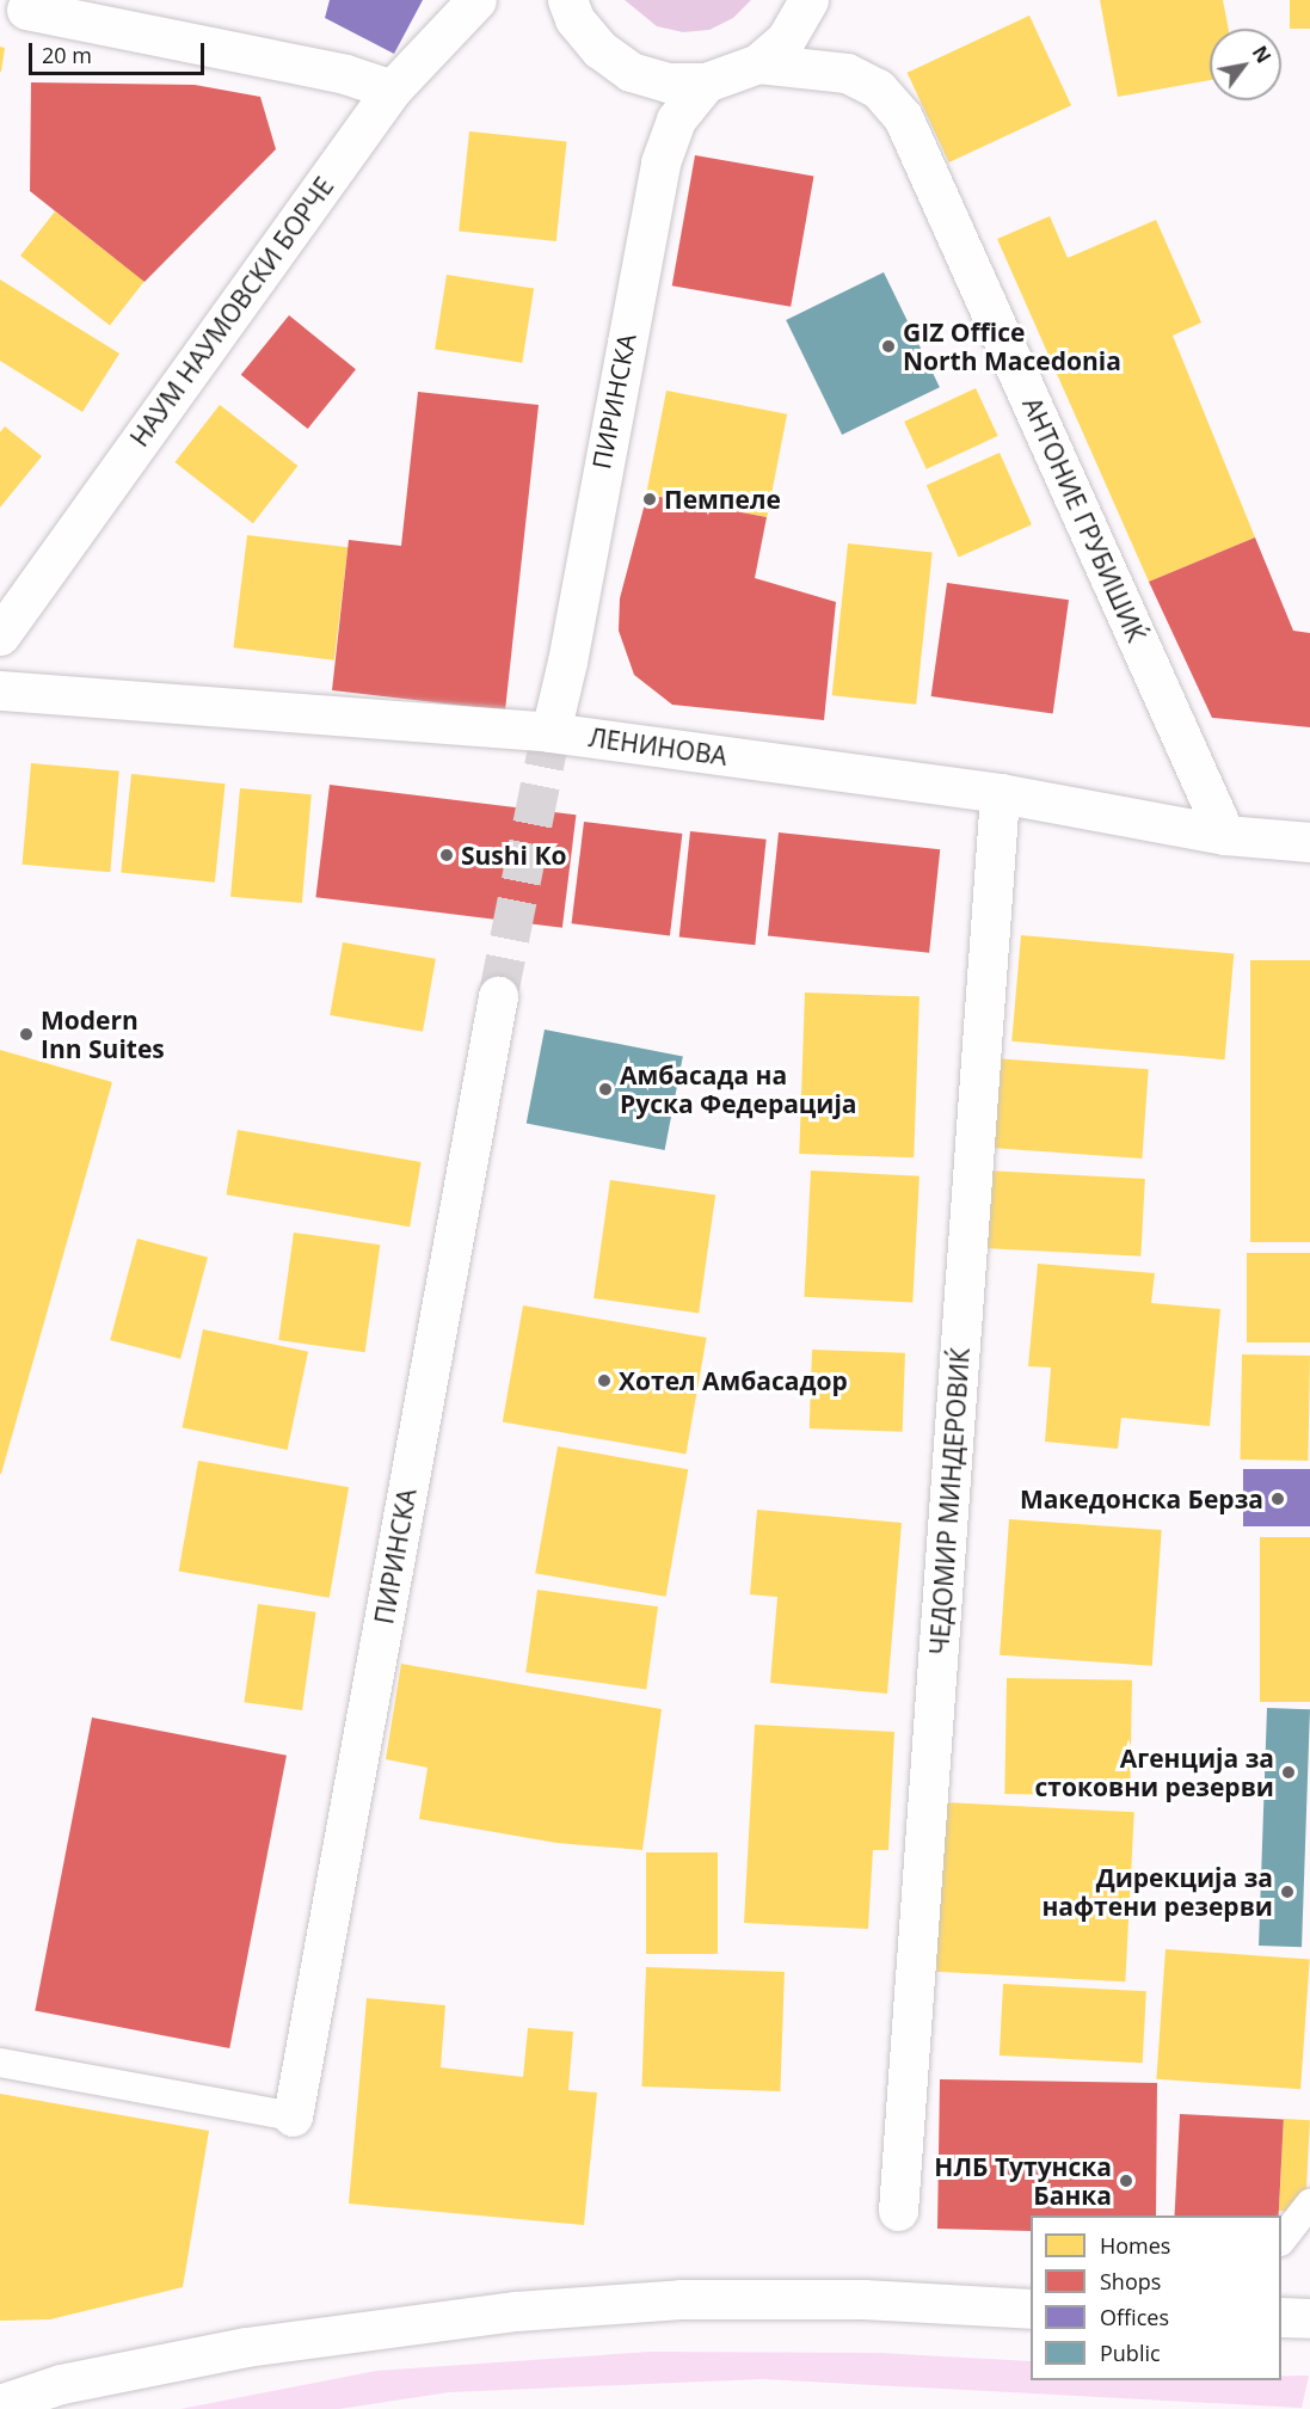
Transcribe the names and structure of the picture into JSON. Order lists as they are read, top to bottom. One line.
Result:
{"streets":{"street":["НАУМ НАУМОВСКИ БОРЧЕ","ПИРИНСКА","АНТОНИЕ ГРУБИШИЌ","ЛЕНИНОВА","ЧЕДОМИР МИНДЕРОВИЌ"]},"crossings":[["ПИРИНСКА","ЛЕНИНОВА"],["АНТОНИЕ ГРУБИШИЌ","ЛЕНИНОВА"],["ЛЕНИНОВА","ЧЕДОМИР МИНДЕРОВИЌ"]],"places":["GIZ Office North Macedonia","Пемпеле","Sushi Ко","Modern Inn Suites","Aмбасада на Руска Федерациjа","Хотел Амбасадор","Македонска Берза","Агенција за стоковни резерви","Дирекција за нафтени резерви","НЛБ Тутунска Банка"],"legend":["Homes","Shops","Offices","Public"],"scale_bar":"20 m","north":"top right"}
